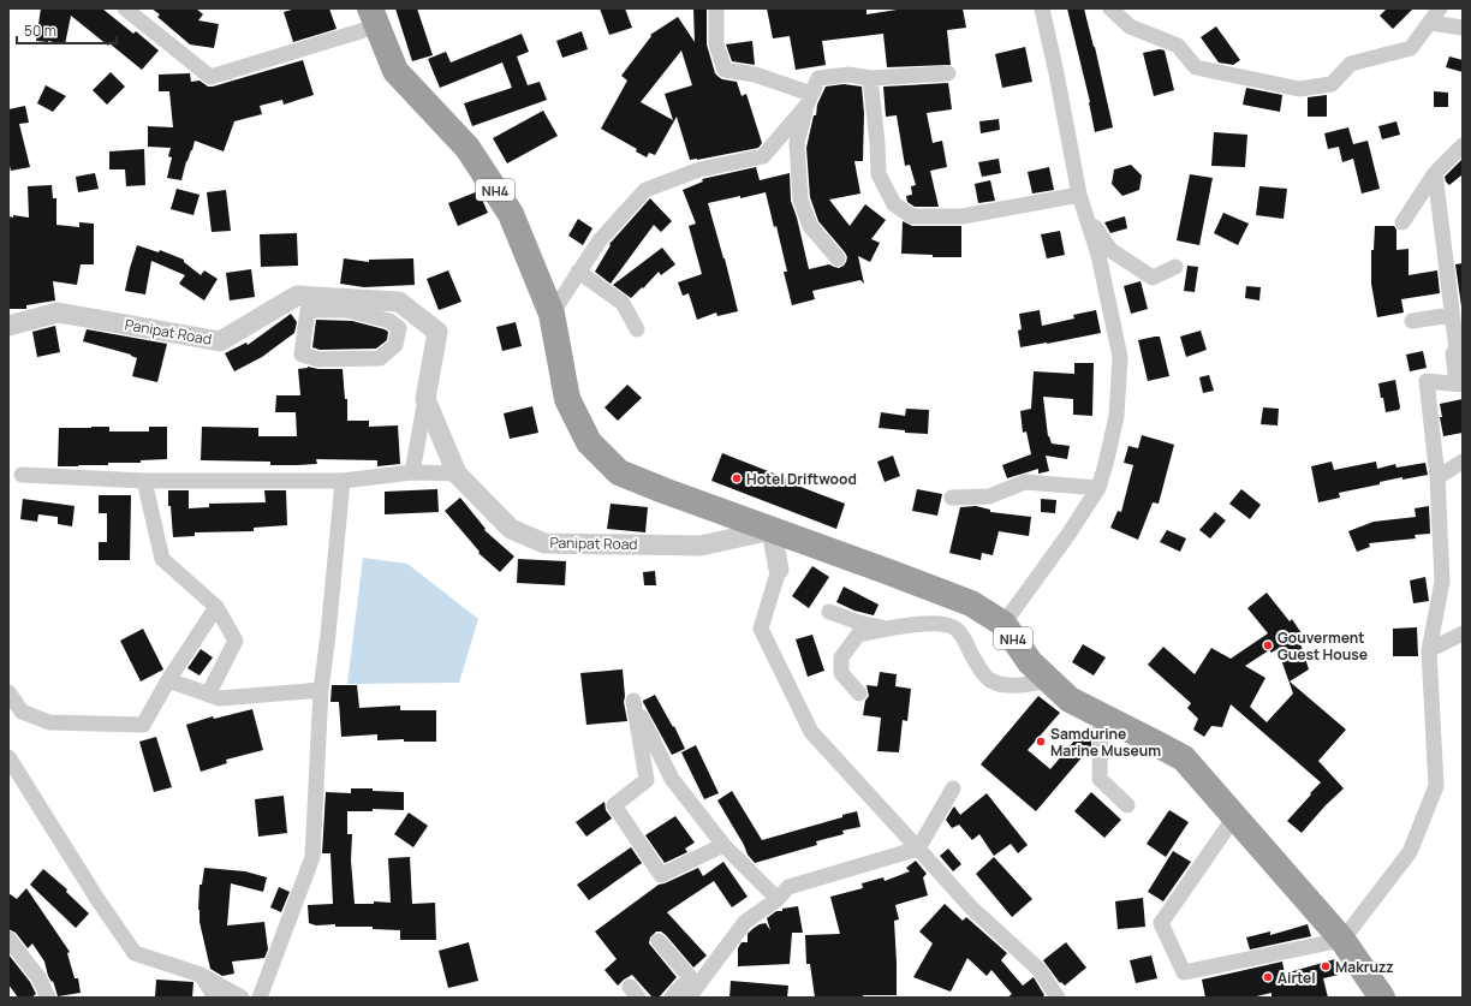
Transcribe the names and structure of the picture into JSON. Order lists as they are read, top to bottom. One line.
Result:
{"streets":{"highway":["NH4"],"street":["Panipat Road"]},"crossings":[["NH4","Panipat Road"]],"places":["Hotel Driftwood","Gouverment Guest House","Samdurine Marine Museum","Makruzz","Airtel"],"scale_bar":"50 m"}
